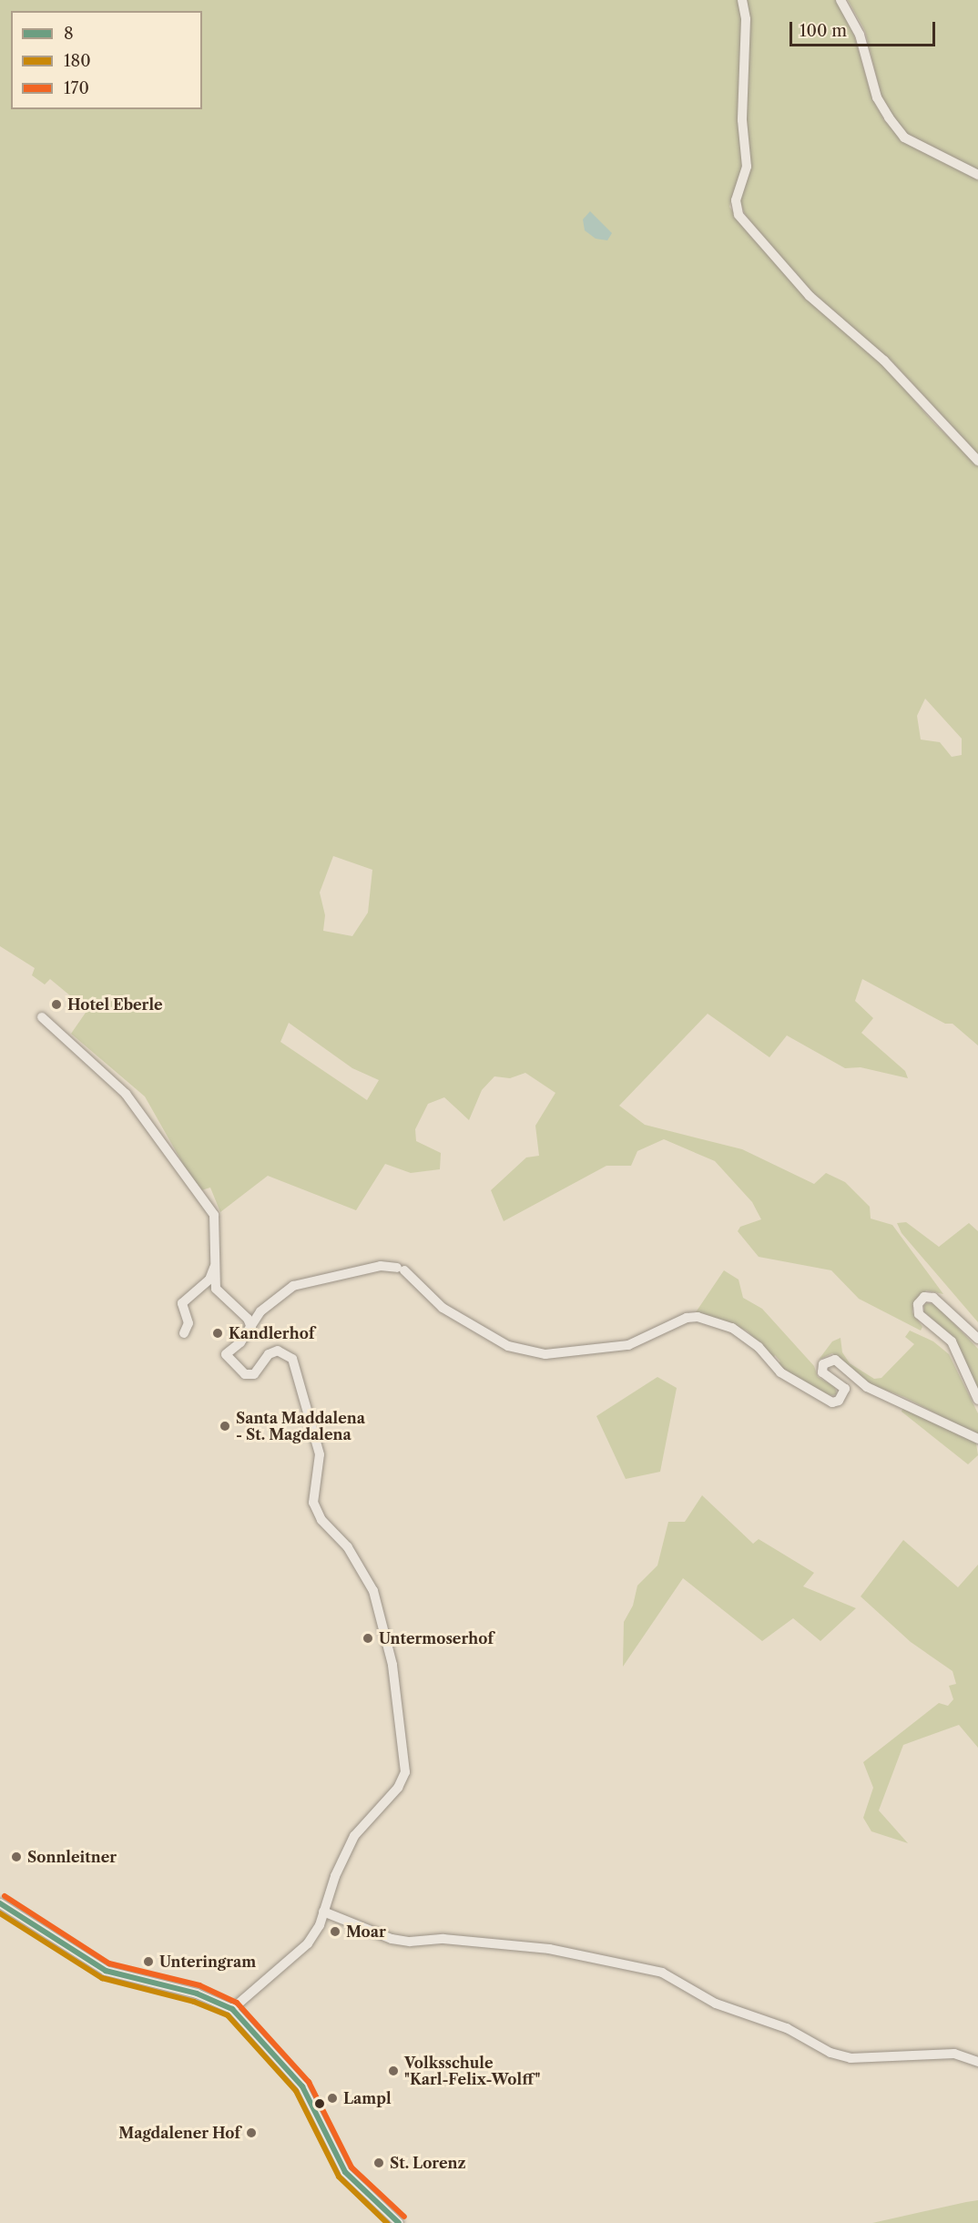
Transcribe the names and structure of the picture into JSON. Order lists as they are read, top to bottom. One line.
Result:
{"places":["Hotel Eberle","Kandlerhof","Santa Maddalena - St. Magdalena","Untermoserhof","Sonnleitner","Moar","Unteringram","Volksschule \"Karl-Felix-Wolff\"","Lampl","Magdalener Hof","St. Lorenz"],"lines":["transit line 170","transit line 8","transit line 180"],"legend":["8","180","170"],"scale_bar":"100 m"}
